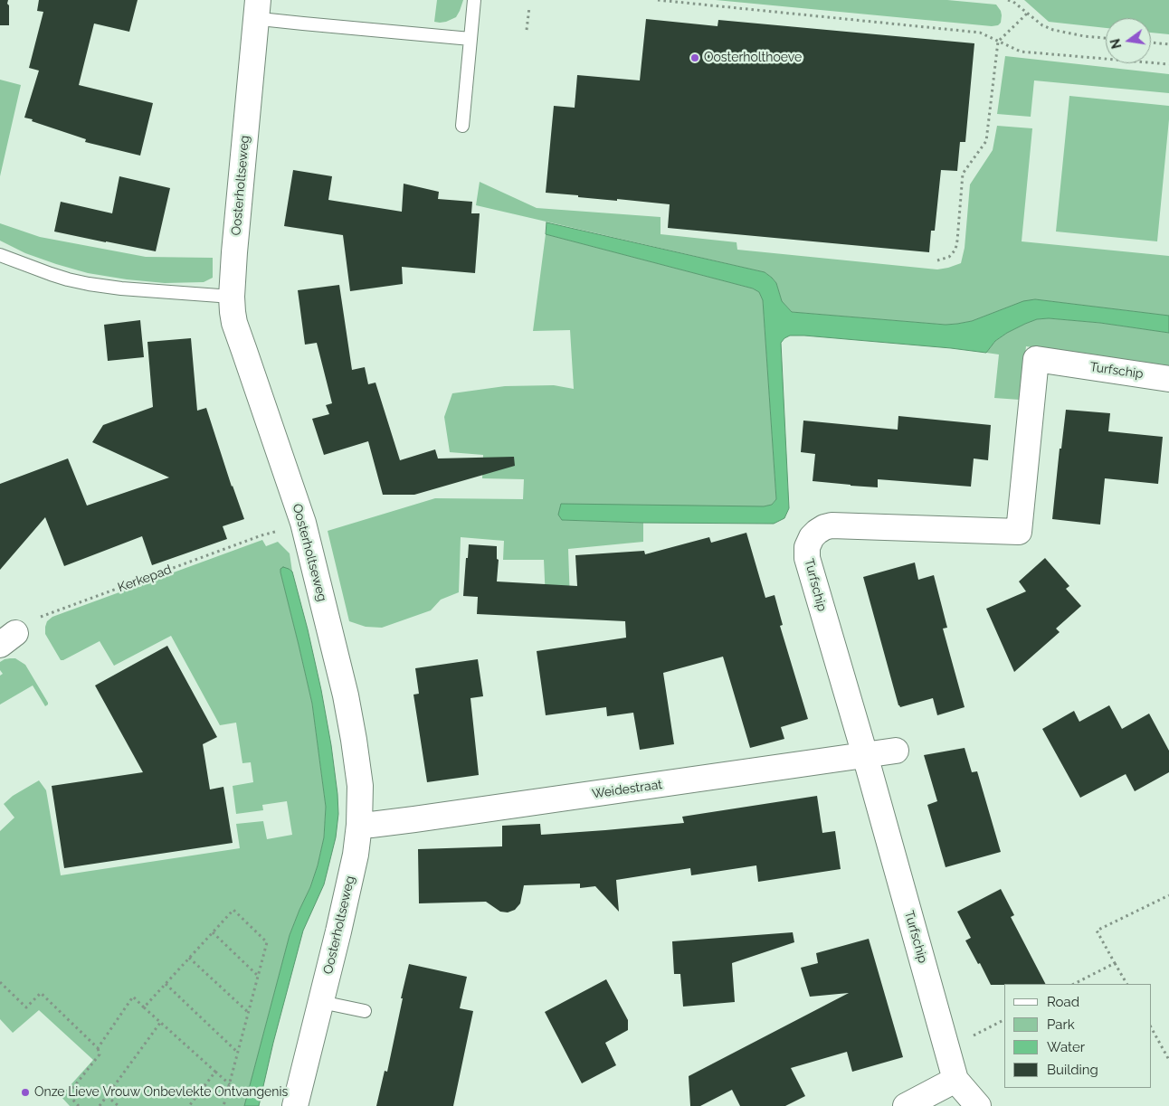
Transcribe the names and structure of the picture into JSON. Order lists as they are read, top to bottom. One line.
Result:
{"streets":{"street":["Oosterholtseweg","Turfschip","Weidestraat"],"path":["Kerkepad"]},"crossings":[["Oosterholtseweg","Weidestraat"],["Turfschip","Weidestraat"]],"places":["Oosterholthoeve","Onze Lieve Vrouw Onbevlekte Ontvangenis"],"legend":["Road","Park","Water","Building"],"north":"left"}
